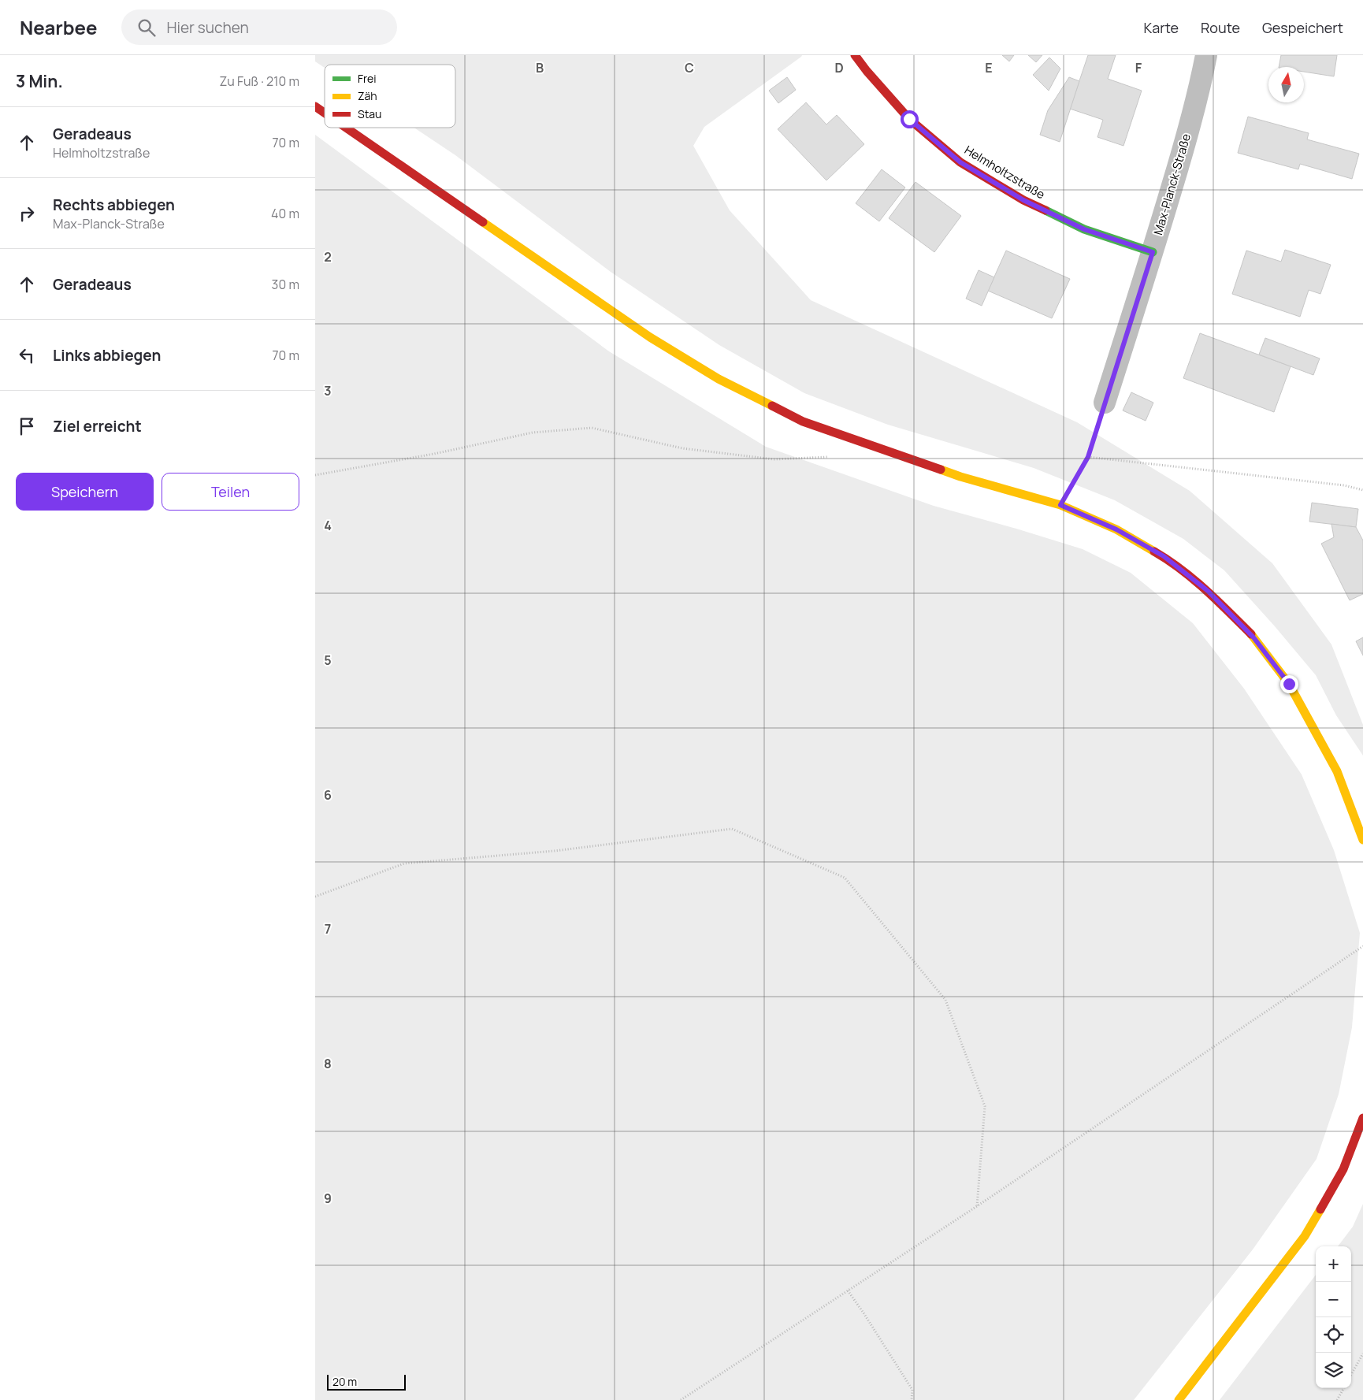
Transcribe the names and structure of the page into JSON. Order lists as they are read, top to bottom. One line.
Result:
{"streets":{"street":["Helmholtzstraße","Max-Planck-Straße"]},"crossings":[["Helmholtzstraße","Max-Planck-Straße"]],"legend":["Frei","Zäh","Stau"],"scale_bar":"20 m","north":"top","page":{"header":"Nearbee","search":"Hier suchen","nav":["Karte","Route","Gespeichert"],"heading":["3 Min.","Zu Fuß · 210 m"],"list":[["Geradeaus","Helmholtzstraße","70 m"],["Rechts abbiegen","Max-Planck-Straße","40 m"],["Geradeaus","30 m"],["Links abbiegen","70 m"],"Ziel erreicht"],"buttons":["Speichern","Teilen"],"map_buttons":["+","−"],"scale":"20 m"},"grid":{"columns":["B","C","D","E","F"],"rows":["2","3","4","5","6","7","8","9"]}}
